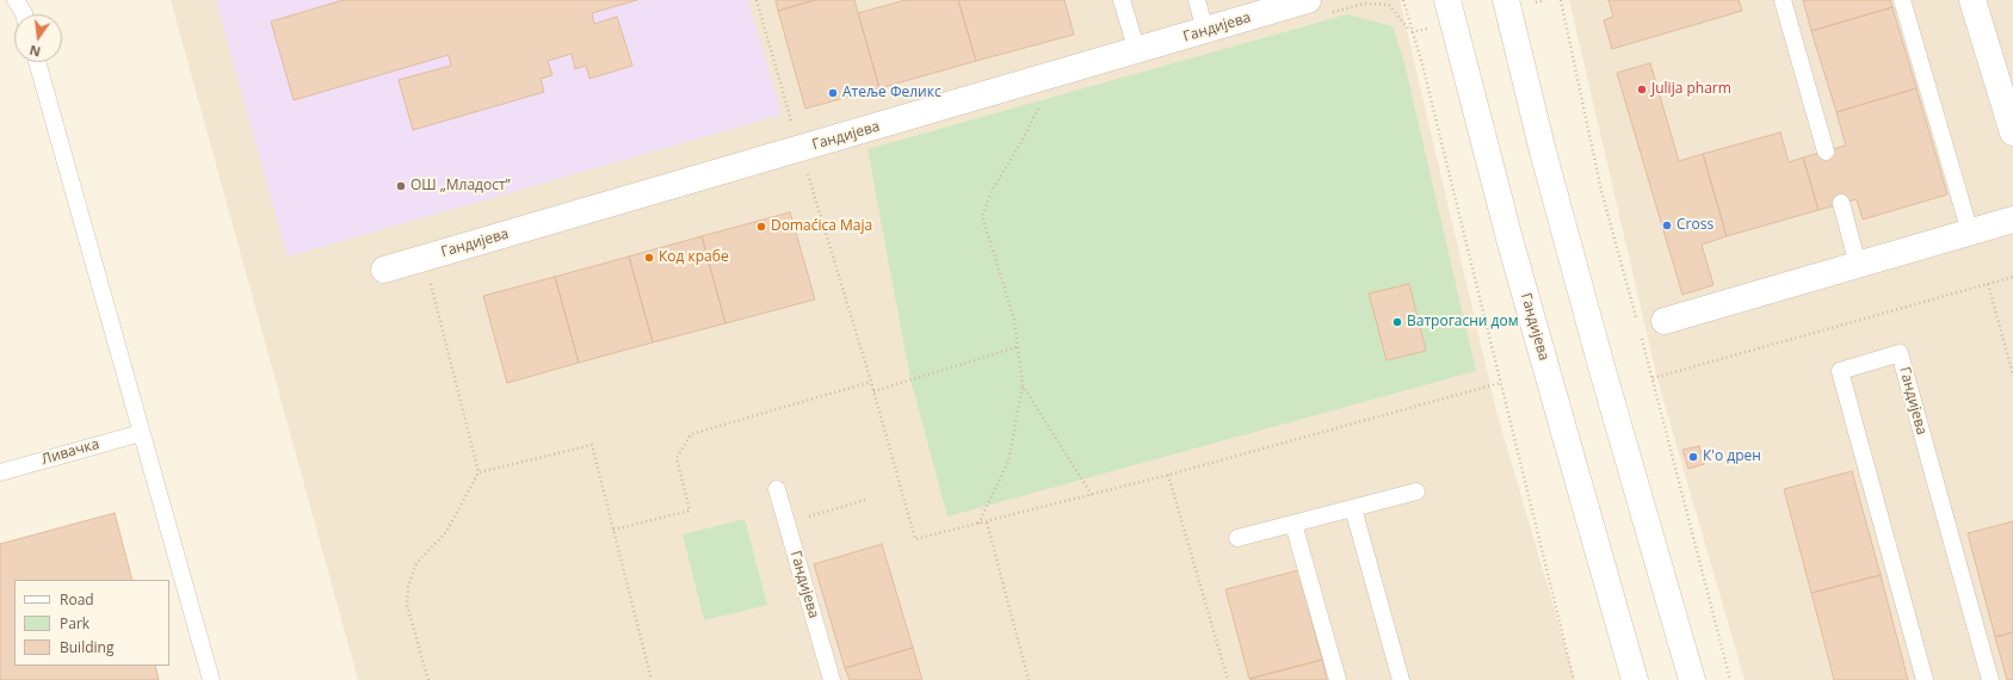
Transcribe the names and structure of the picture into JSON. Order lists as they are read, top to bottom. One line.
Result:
{"streets":{"street":["Гандијева"],"lane":["Ливачка"]},"places":["Julija pharm","Атеље Феликс","ОШ „Младост”","Cross","Domaćica Maja","Код крабе","Ватрогасни дом","К'о дрен"],"legend":["Road","Park","Building"],"north":"bottom"}
